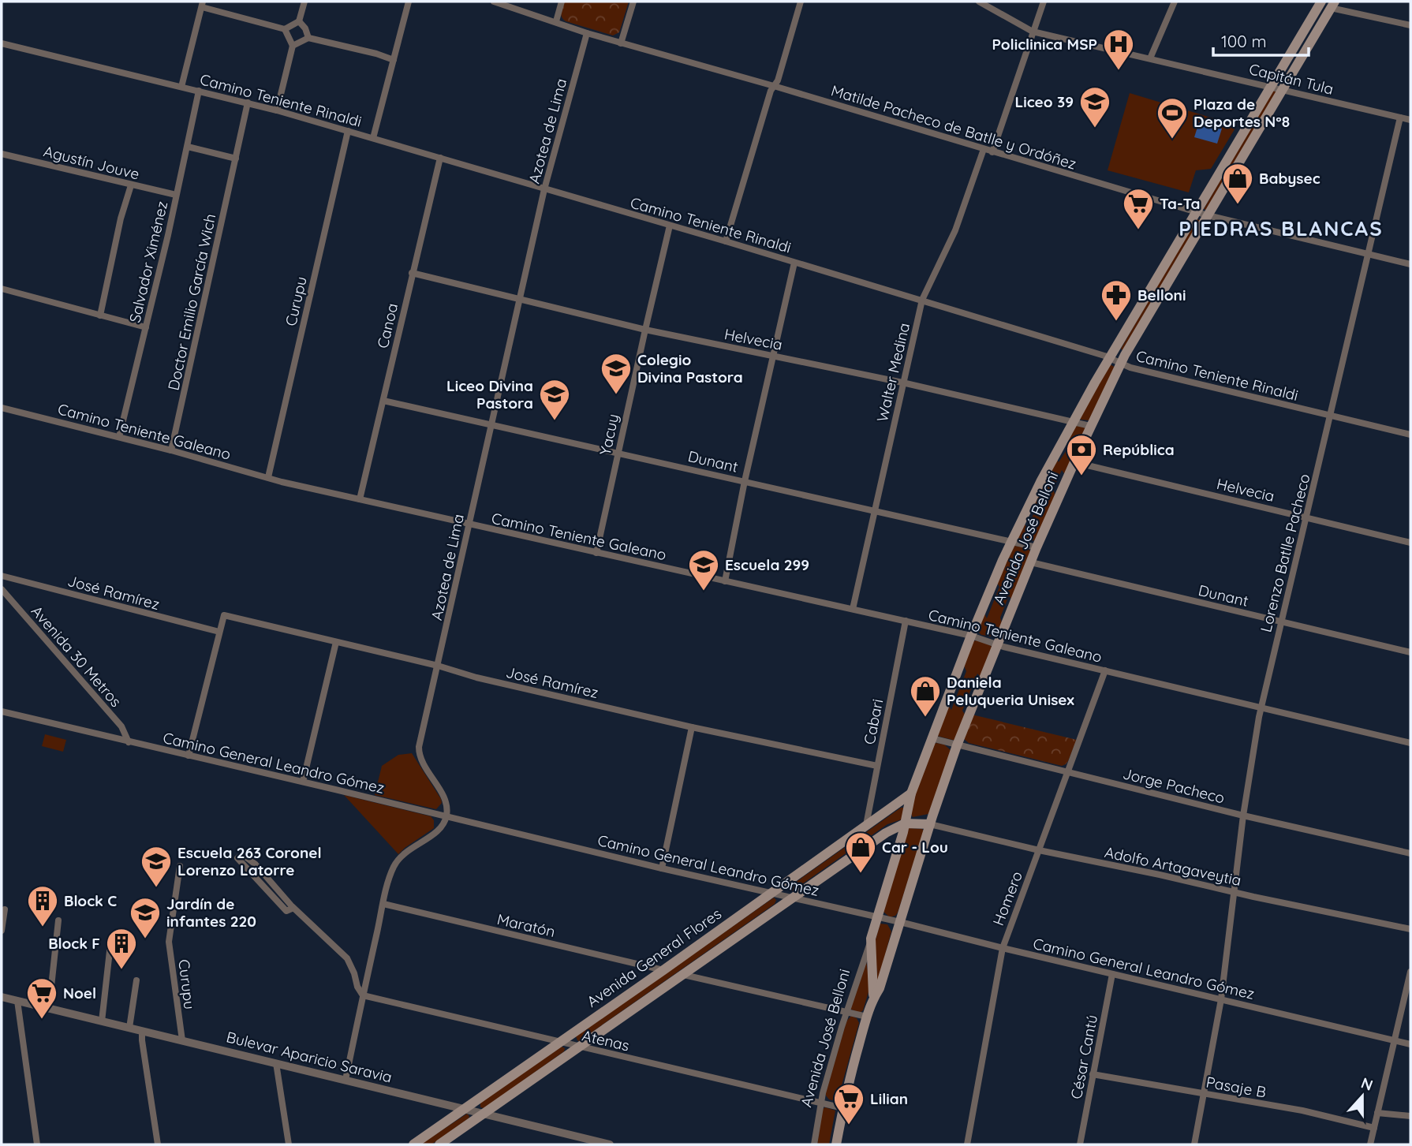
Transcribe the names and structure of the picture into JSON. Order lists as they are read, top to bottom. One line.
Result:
{"streets":{"main road":["Avenida José Belloni","Avenida General Flores"],"street":["Capitán Tula","Camino Teniente Rinaldi","Matilde Pacheco de Batlle y Ordóñez","Azotea de Lima","Agustín Jouve","Salvador Ximénez","Curupu","Doctor Emilio García Wich","Canoa","Helvecia","Walter Medina","Camino Teniente Galeano","Yacuy","Dunant","Lorenzo Batlle Pacheco","José Ramírez","Avenida 30 Metros","Cabari","Camino General Leandro Gómez","Jorge Pacheco","Adolfo Artagaveytia","Homero","Maratón","Atenas","Bulevar Aparicio Saravia","César Cantú","Pasaje B"]},"crossings":[["Capitán Tula","Avenida José Belloni"],["Capitán Tula","Lorenzo Batlle Pacheco"],["Camino Teniente Rinaldi","Azotea de Lima"],["Camino Teniente Rinaldi","Salvador Ximénez"],["Camino Teniente Rinaldi","Curupu"],["Camino Teniente Rinaldi","Doctor Emilio García Wich"],["Camino Teniente Rinaldi","Canoa"],["Camino Teniente Rinaldi","Walter Medina"],["Camino Teniente Rinaldi","Yacuy"],["Camino Teniente Rinaldi","Avenida José Belloni"],["Camino Teniente Rinaldi","Lorenzo Batlle Pacheco"],["Matilde Pacheco de Batlle y Ordóñez","Azotea de Lima"],["Matilde Pacheco de Batlle y Ordóñez","Walter Medina"],["Matilde Pacheco de Batlle y Ordóñez","Avenida José Belloni"],["Matilde Pacheco de Batlle y Ordóñez","Lorenzo Batlle Pacheco"],["Azotea de Lima","Helvecia"],["Azotea de Lima","Camino Teniente Galeano"],["Azotea de Lima","Dunant"],["Azotea de Lima","José Ramírez"],["Azotea de Lima","Camino General Leandro Gómez"],["Agustín Jouve","Salvador Ximénez"],["Salvador Ximénez","Camino Teniente Galeano"],["Curupu","Camino Teniente Galeano"],["Curupu","Bulevar Aparicio Saravia"],["Doctor Emilio García Wich","Camino Teniente Galeano"],["Canoa","Helvecia"],["Canoa","Camino Teniente Galeano"],["Canoa","Dunant"],["Helvecia","Walter Medina"],["Helvecia","Yacuy"],["Helvecia","Avenida José Belloni"],["Helvecia","Lorenzo Batlle Pacheco"],["Walter Medina","Camino Teniente Galeano"],["Walter Medina","Dunant"],["Camino Teniente Galeano","Yacuy"],["Camino Teniente Galeano","Avenida José Belloni"],["Camino Teniente Galeano","Lorenzo Batlle Pacheco"],["Camino Teniente Galeano","Cabari"],["Camino Teniente Galeano","Homero"],["Yacuy","Dunant"],["Dunant","Avenida José Belloni"],["Dunant","Lorenzo Batlle Pacheco"],["Avenida José Belloni","Camino General Leandro Gómez"],["Avenida José Belloni","Jorge Pacheco"],["Avenida José Belloni","Adolfo Artagaveytia"],["Avenida José Belloni","Avenida General Flores"],["Avenida José Belloni","Atenas"],["Lorenzo Batlle Pacheco","Camino General Leandro Gómez"],["Lorenzo Batlle Pacheco","Jorge Pacheco"],["Lorenzo Batlle Pacheco","Adolfo Artagaveytia"],["Lorenzo Batlle Pacheco","Pasaje B"],["José Ramírez","Cabari"],["Avenida 30 Metros","Camino General Leandro Gómez"],["Cabari","Avenida General Flores"],["Camino General Leandro Gómez","Homero"],["Camino General Leandro Gómez","Avenida General Flores"],["Camino General Leandro Gómez","César Cantú"],["Jorge Pacheco","Homero"],["Adolfo Artagaveytia","Homero"],["Maratón","Avenida General Flores"],["Avenida General Flores","Atenas"],["Avenida General Flores","Bulevar Aparicio Saravia"],["César Cantú","Pasaje B"]],"districts":["PIEDRAS BLANCAS"],"places":{"hospital":["Policlinica MSP"],"school or university":["Liceo 39","Colegio Divina Pastora","Liceo Divina Pastora","Escuela 299","Escuela 263 Coronel Lorenzo Latorre","Jardín de infantes 220"],"sports":["Plaza de Deportes N°8"],"shop":["Babysec","Daniela Peluqueria Unisex","Car - Lou"],"supermarket":["Ta-Ta","Noel","Lilian"],"pharmacy":["Belloni"],"bank":["República"],"building":["Block C","Block F"]},"scale_bar":"100 m","north":"top"}
